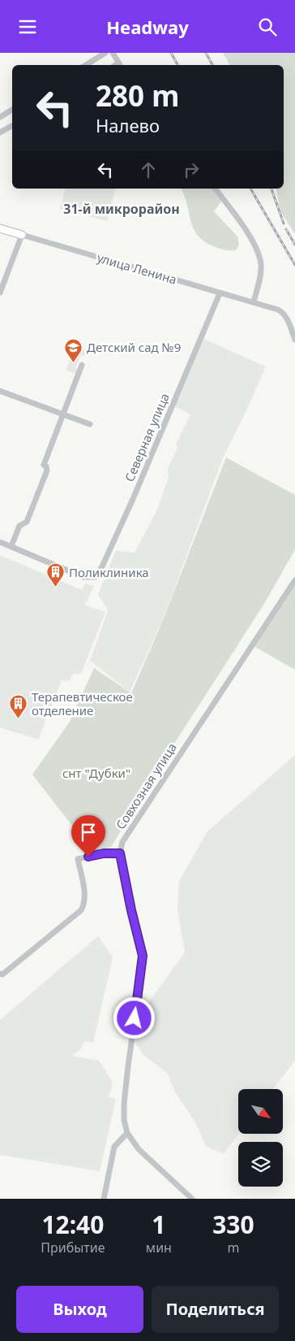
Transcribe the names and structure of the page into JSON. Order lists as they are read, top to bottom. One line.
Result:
{"streets":{"main road":["улица Ленина"],"street":["Северная улица","Совхозная улица"]},"crossings":[["улица Ленина","Северная улица"]],"districts":["31-й микрорайон"],"parks":["снт \"Дубки\""],"places":{"school or university":["Детский сад №9"],"building":["Поликлиника","Терапевтическое отделение"]},"north":"bottom right","page":{"header":"Headway","turn":["280 m","Налево"],"eta":["12:40","Прибытие","1","мин","330","m"],"buttons":["Выход","Поделиться"]}}
